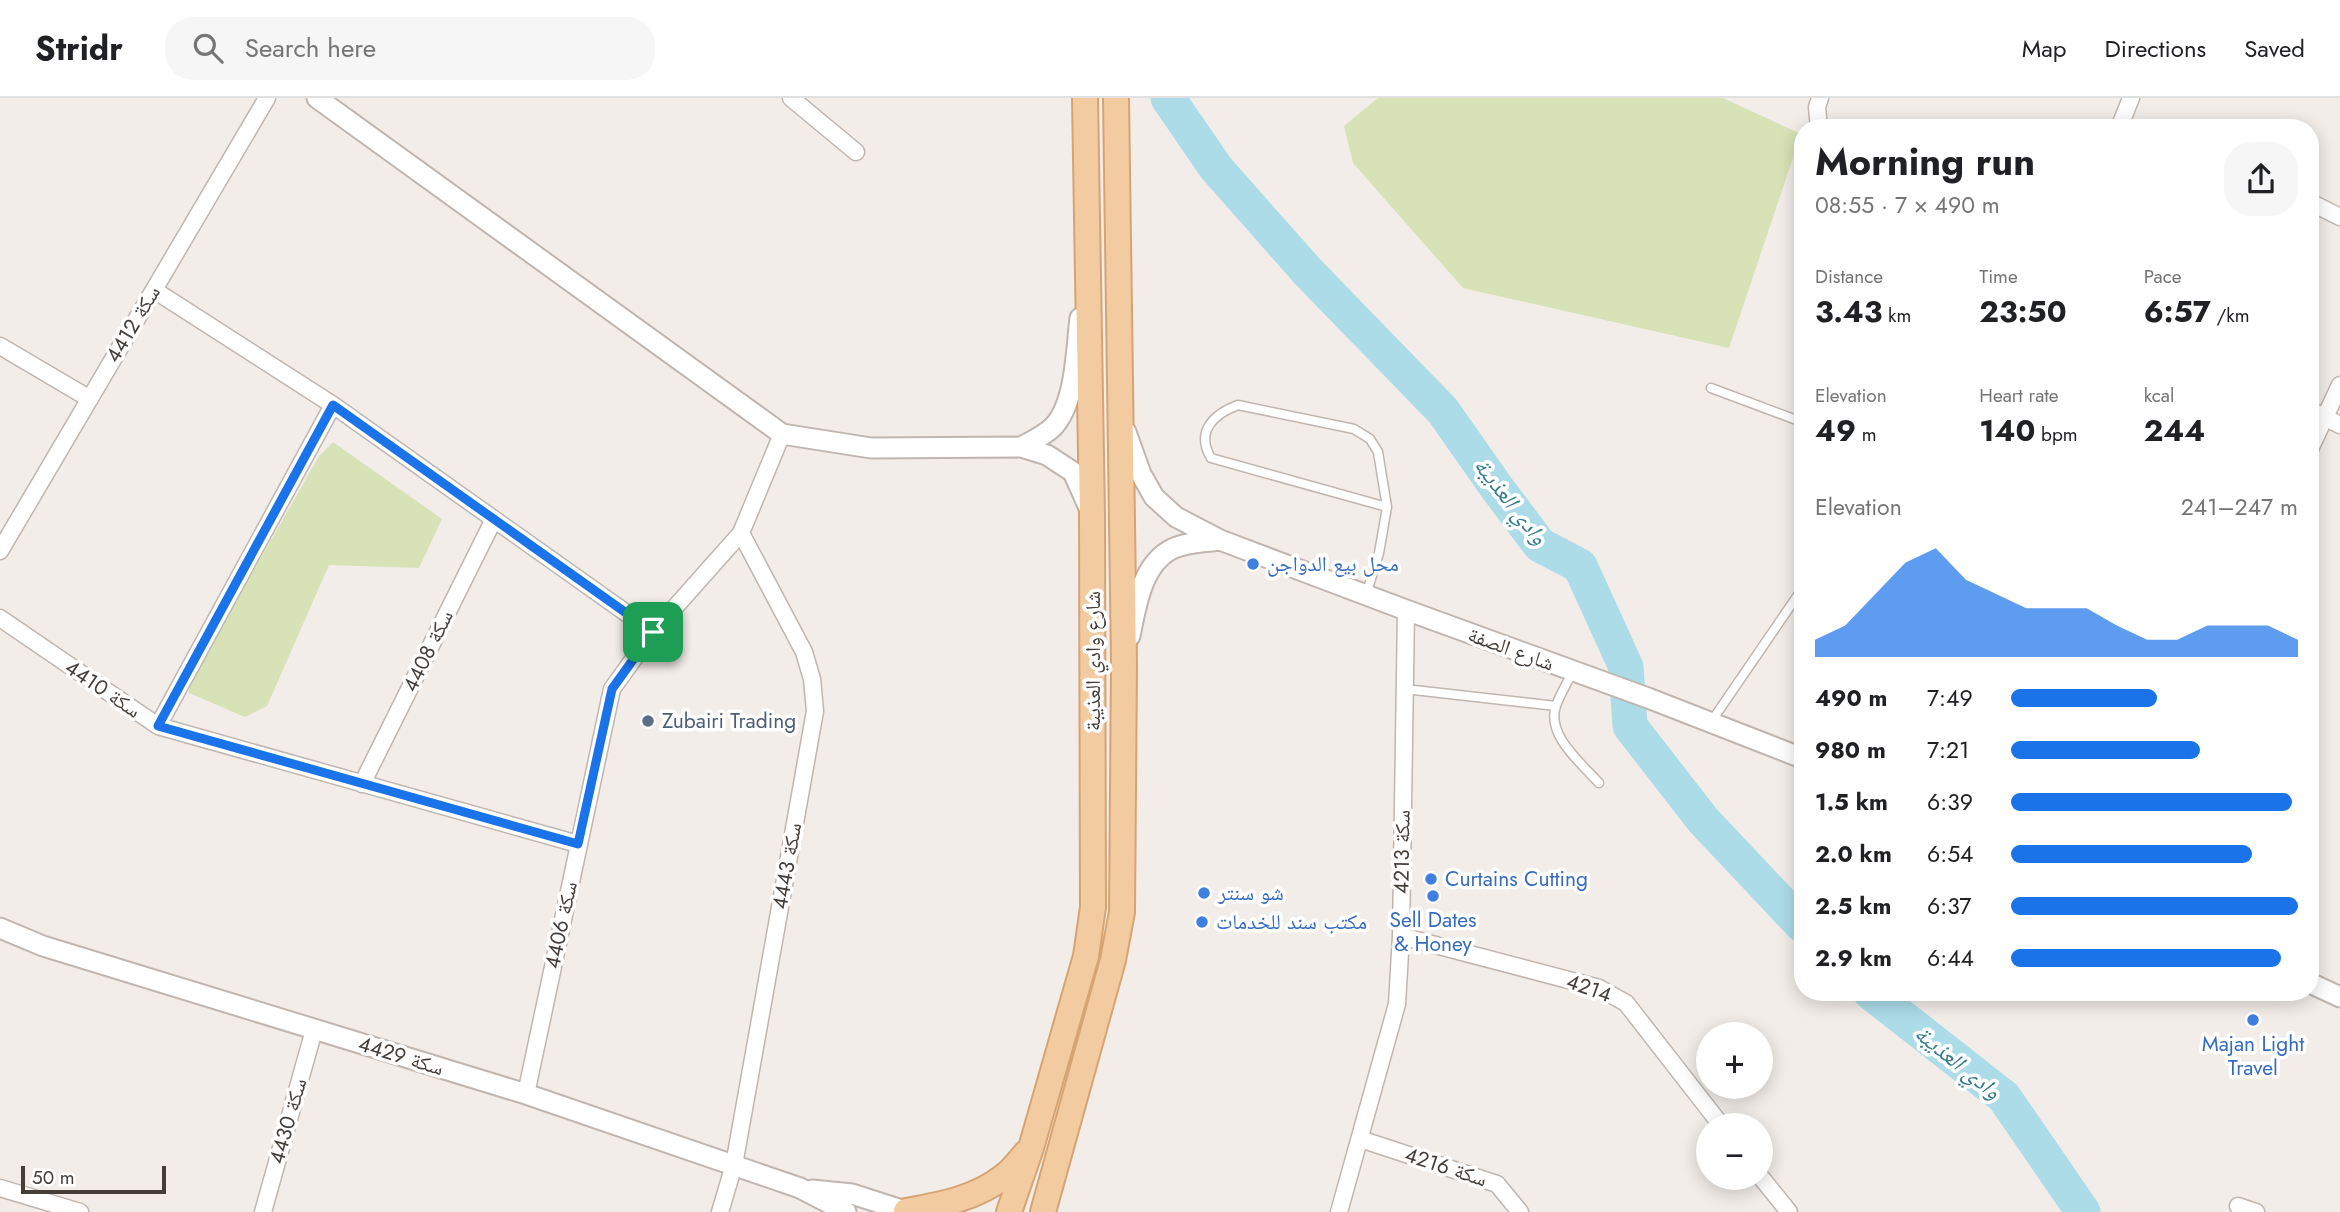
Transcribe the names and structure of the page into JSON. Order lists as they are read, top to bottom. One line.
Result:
{"streets":{"main road":["شارع وادي العذيبة"],"street":["سكة 4412","شارع الصفة","سكة 4408","سكة 4410","سكة 4213","سكة 4443","سكة 4406","4214","سكة 4429","سكة 4430","سكة 4216"]},"crossings":[["شارع الصفة","شارع وادي العذيبة"],["شارع الصفة","سكة 4213"],["سكة 4408","سكة 4410"],["سكة 4410","سكة 4406"],["سكة 4213","4214"],["سكة 4213","سكة 4216"],["سكة 4443","سكة 4406"],["سكة 4443","سكة 4429"],["سكة 4406","سكة 4429"],["سكة 4429","سكة 4430"]],"water":["وادي العذيبة"],"places":["محل بيع الدواجن","Zubairi Trading","Curtains Cutting","شو سنتر","Sell Dates & Honey","مكتب سند للخدمات","Majan Light Travel"],"scale_bar":"50 m","page":{"header":"Stridr","search":"Search here","nav":["Map","Directions","Saved"],"heading":["Morning run","08:55 · 7 × 490 m"],"stats":[["Distance","3.43 km"],["Time","23:50"],["Pace","6:57 /km"],["Elevation","49 m"],["Heart rate","140 bpm"],["kcal","244"]],"chart":["Elevation","241–247 m"],"list":[{"name":"490 m","note":"7:49"},{"name":"980 m","note":"7:21"},{"name":"1.5 km","note":"6:39"},{"name":"2.0 km","note":"6:54"},{"name":"2.5 km","note":"6:37"},{"name":"2.9 km","note":"6:44"}],"map_buttons":["+","−"],"scale":"50 m"}}
